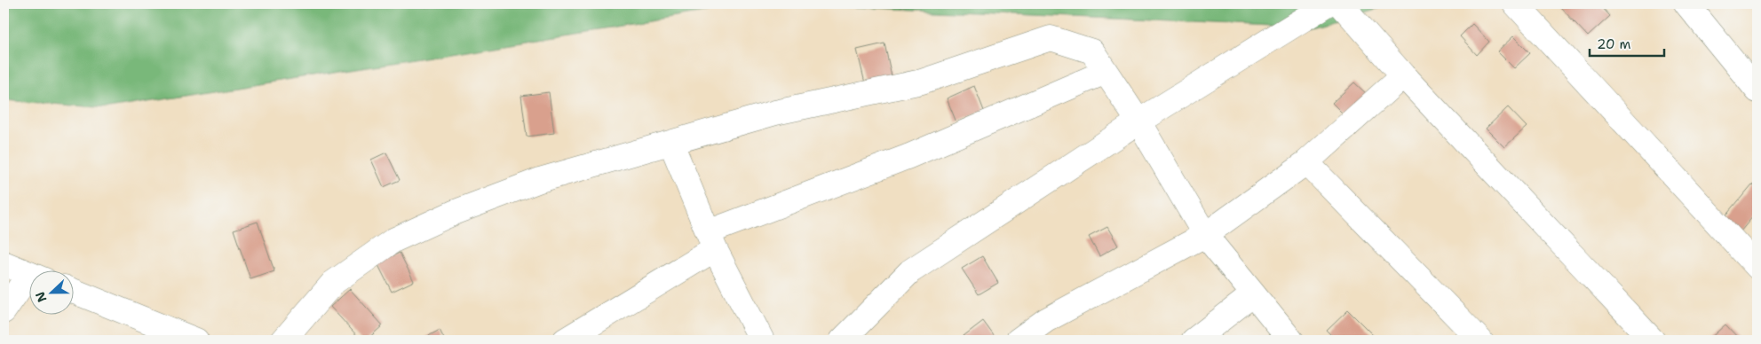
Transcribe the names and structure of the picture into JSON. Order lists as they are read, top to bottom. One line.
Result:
{"scale_bar":"20 m","north":"left"}
